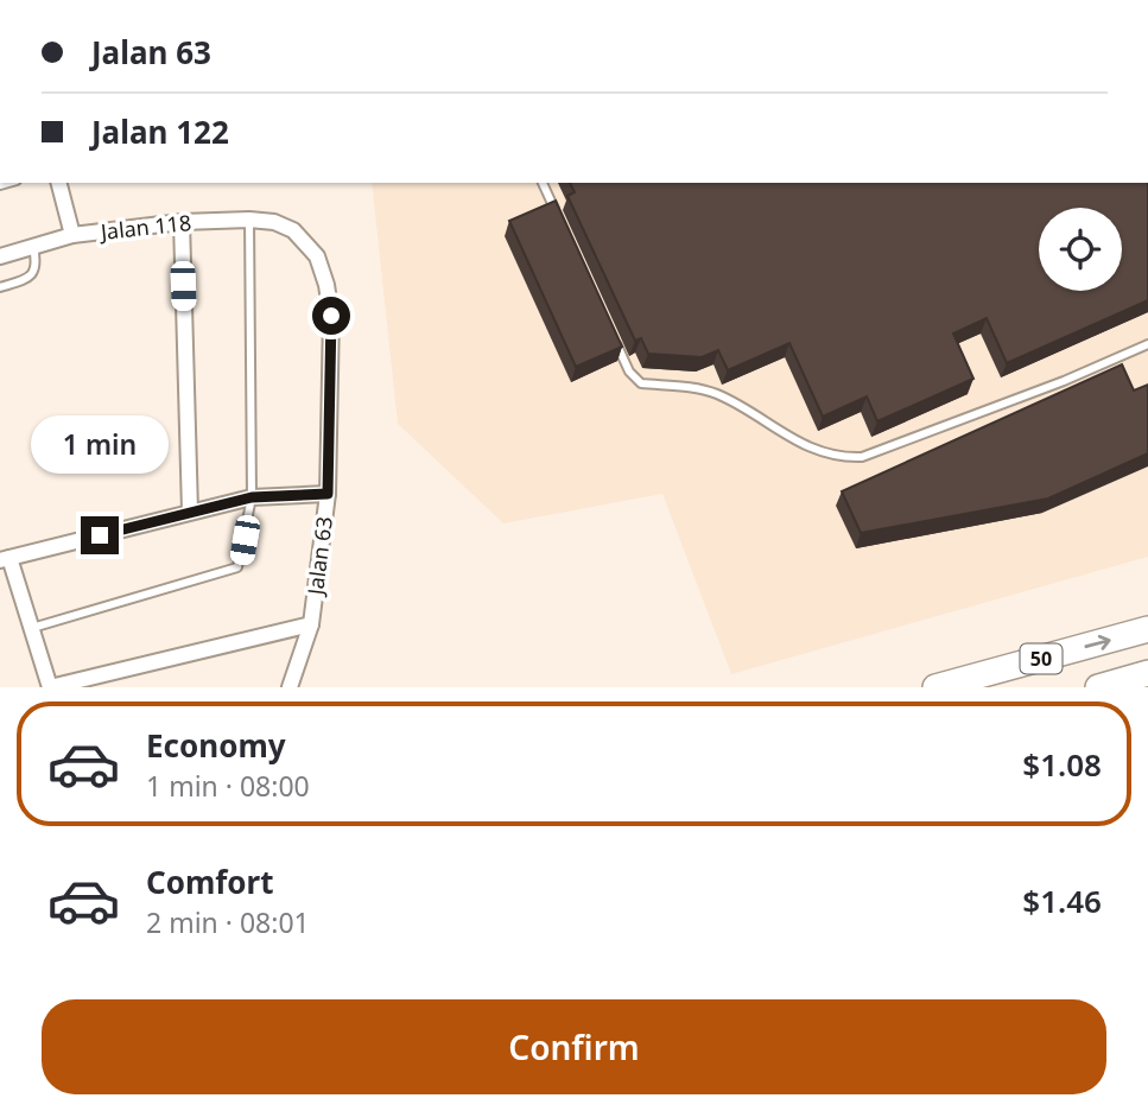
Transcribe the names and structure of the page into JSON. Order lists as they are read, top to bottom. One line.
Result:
{"streets":{"highway":["50"],"street":["Jalan 118","Jalan 63"]},"crossings":[["Jalan 118","Jalan 63"]],"page":{"banner":["Jalan 63","Jalan 122"],"bubble":"1 min","list":[{"name":"Economy","note":"1 min · 08:00","value":"$1.08"},{"name":"Comfort","note":"2 min · 08:01","value":"$1.46"}],"buttons":"Confirm"}}
